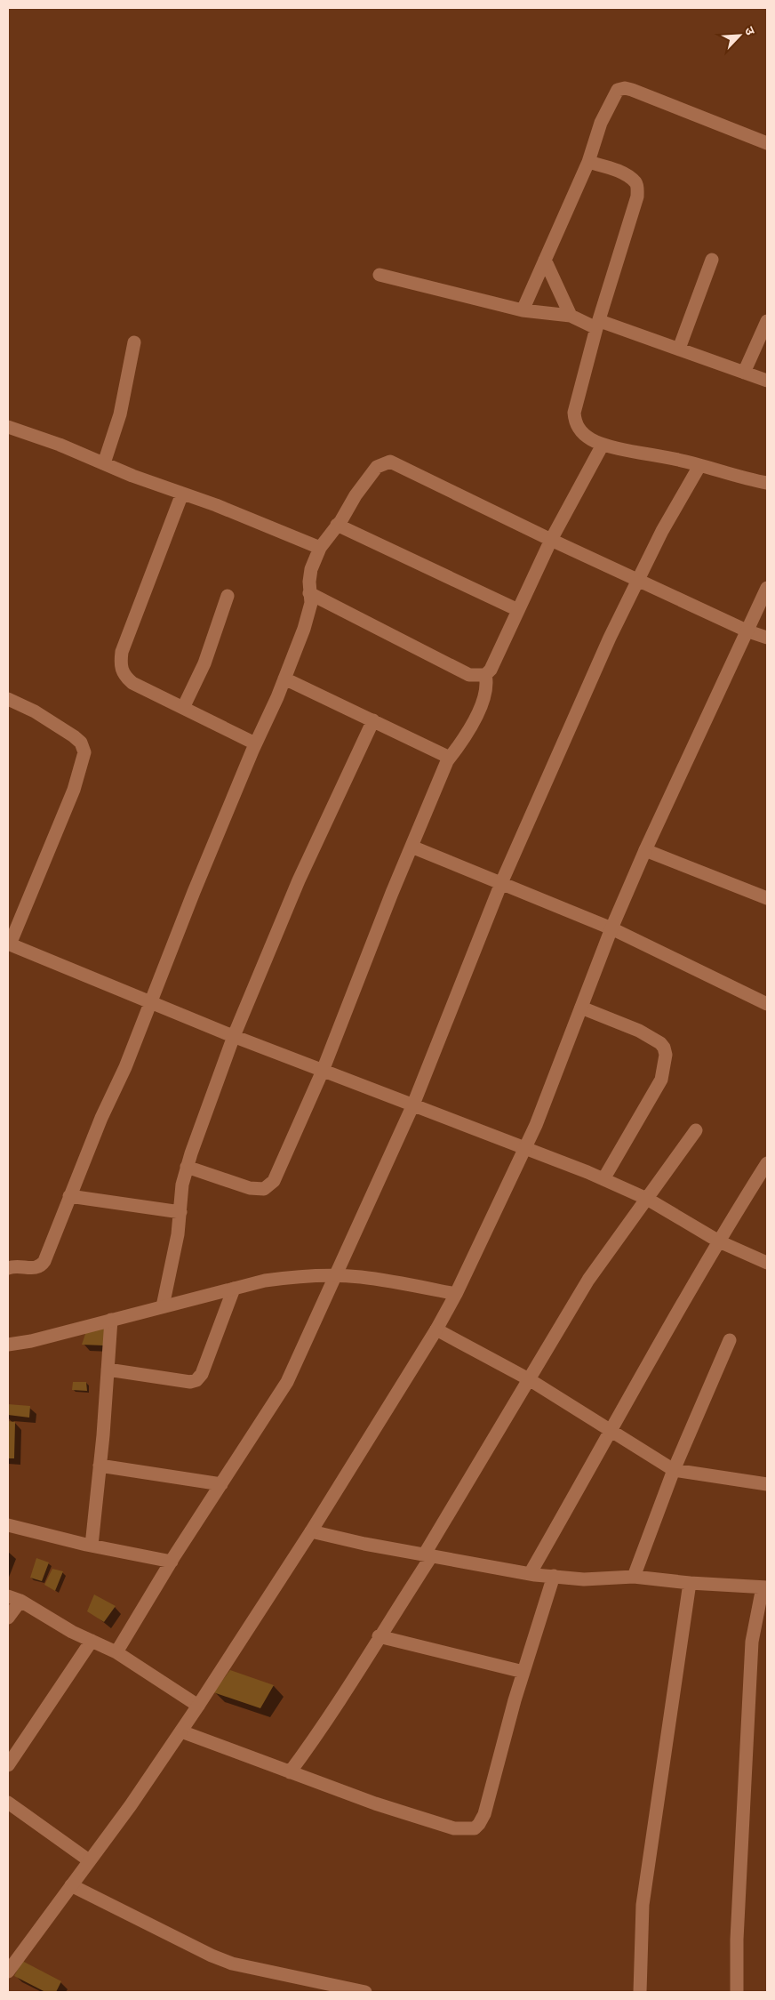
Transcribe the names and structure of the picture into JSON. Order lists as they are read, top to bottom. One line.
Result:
{"north":"top right"}
